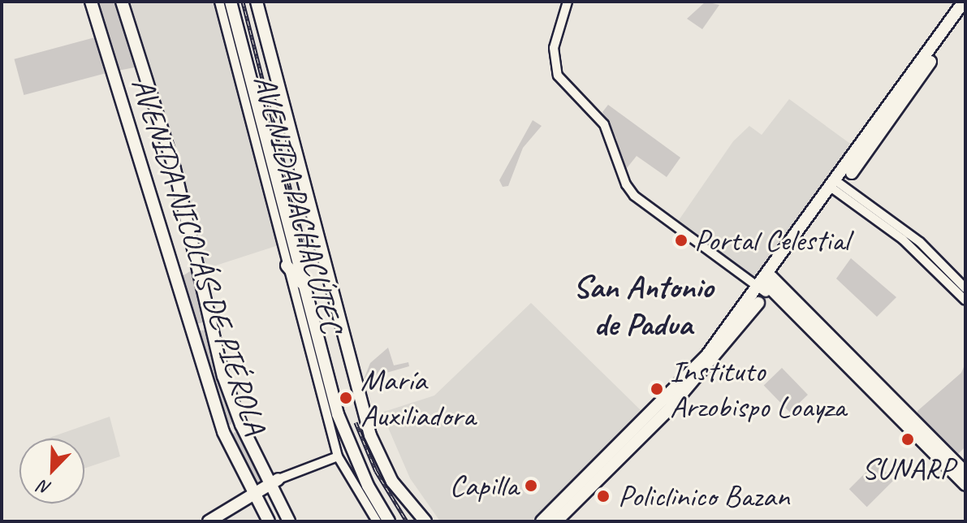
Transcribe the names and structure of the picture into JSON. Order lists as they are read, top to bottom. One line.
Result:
{"streets":{"main road":["AVENIDA PACHACÚTEC","AVENIDA NICOLÁS DE PIÉROLA"]},"districts":["San Antonio de Padua"],"places":["Portal Celestial","Instituto Arzobispo Loayza","María Auxiliadora","SUNARP","Capilla","Policlinico Bazan"],"north":"bottom left"}
